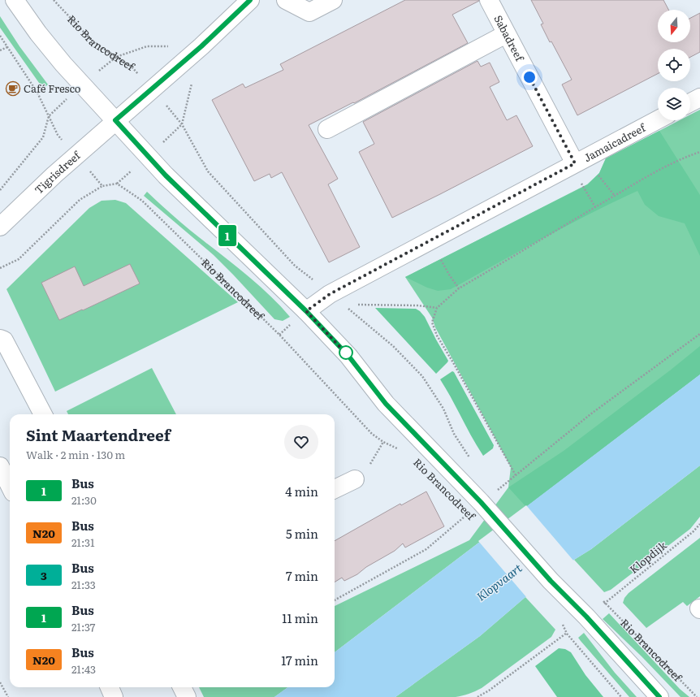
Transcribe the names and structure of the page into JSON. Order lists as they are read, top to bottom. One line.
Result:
{"streets":{"street":["Sabadreef","Rio Brancodreef","Jamaicadreef","Tigrisdreef"],"path":["Klopdijk"]},"crossings":[["Sabadreef","Jamaicadreef"],["Rio Brancodreef","Jamaicadreef"],["Rio Brancodreef","Tigrisdreef"],["Rio Brancodreef","Klopdijk"]],"water":["Klopvaart"],"places":{"cafe":["Café Fresco"]},"lines":["bus line 1"],"north":"bottom","page":{"on_map":"1","heading":["Sint Maartendreef","Walk · 2 min · 130 m"],"list":[{"mark":"1","name":"Bus","note":"21:30","value":"4 min"},{"mark":"N20","name":"Bus","note":"21:31","value":"5 min"},{"mark":"3","name":"Bus","note":"21:33","value":"7 min"},{"mark":"1","name":"Bus","note":"21:37","value":"11 min"},{"mark":"N20","name":"Bus","note":"21:43","value":"17 min"}]}}
